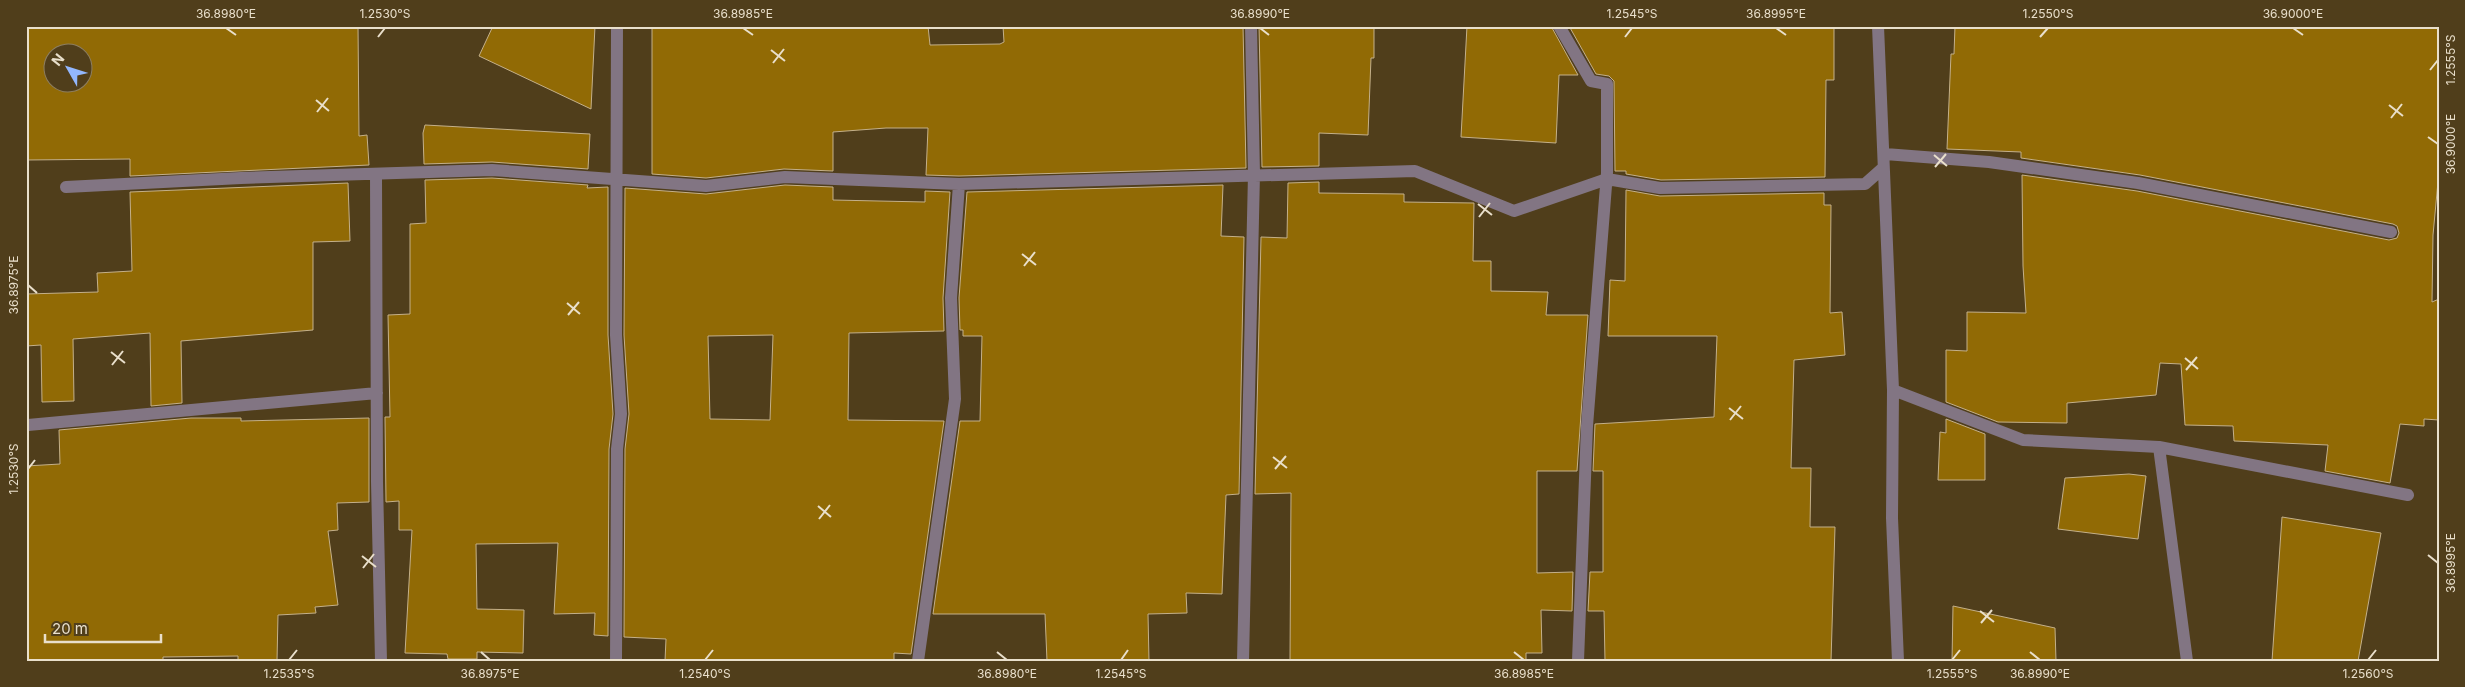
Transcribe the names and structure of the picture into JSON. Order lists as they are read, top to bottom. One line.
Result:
{"scale_bar":"20 m","north":"top left","coordinates":["36.8980°E","1.2530°S","36.8985°E","36.8990°E","1.2545°S","36.8995°E","1.2550°S","36.9000°E","1.2555°S","36.8975°E","1.2535°S","1.2540°S","1.2560°S"]}
